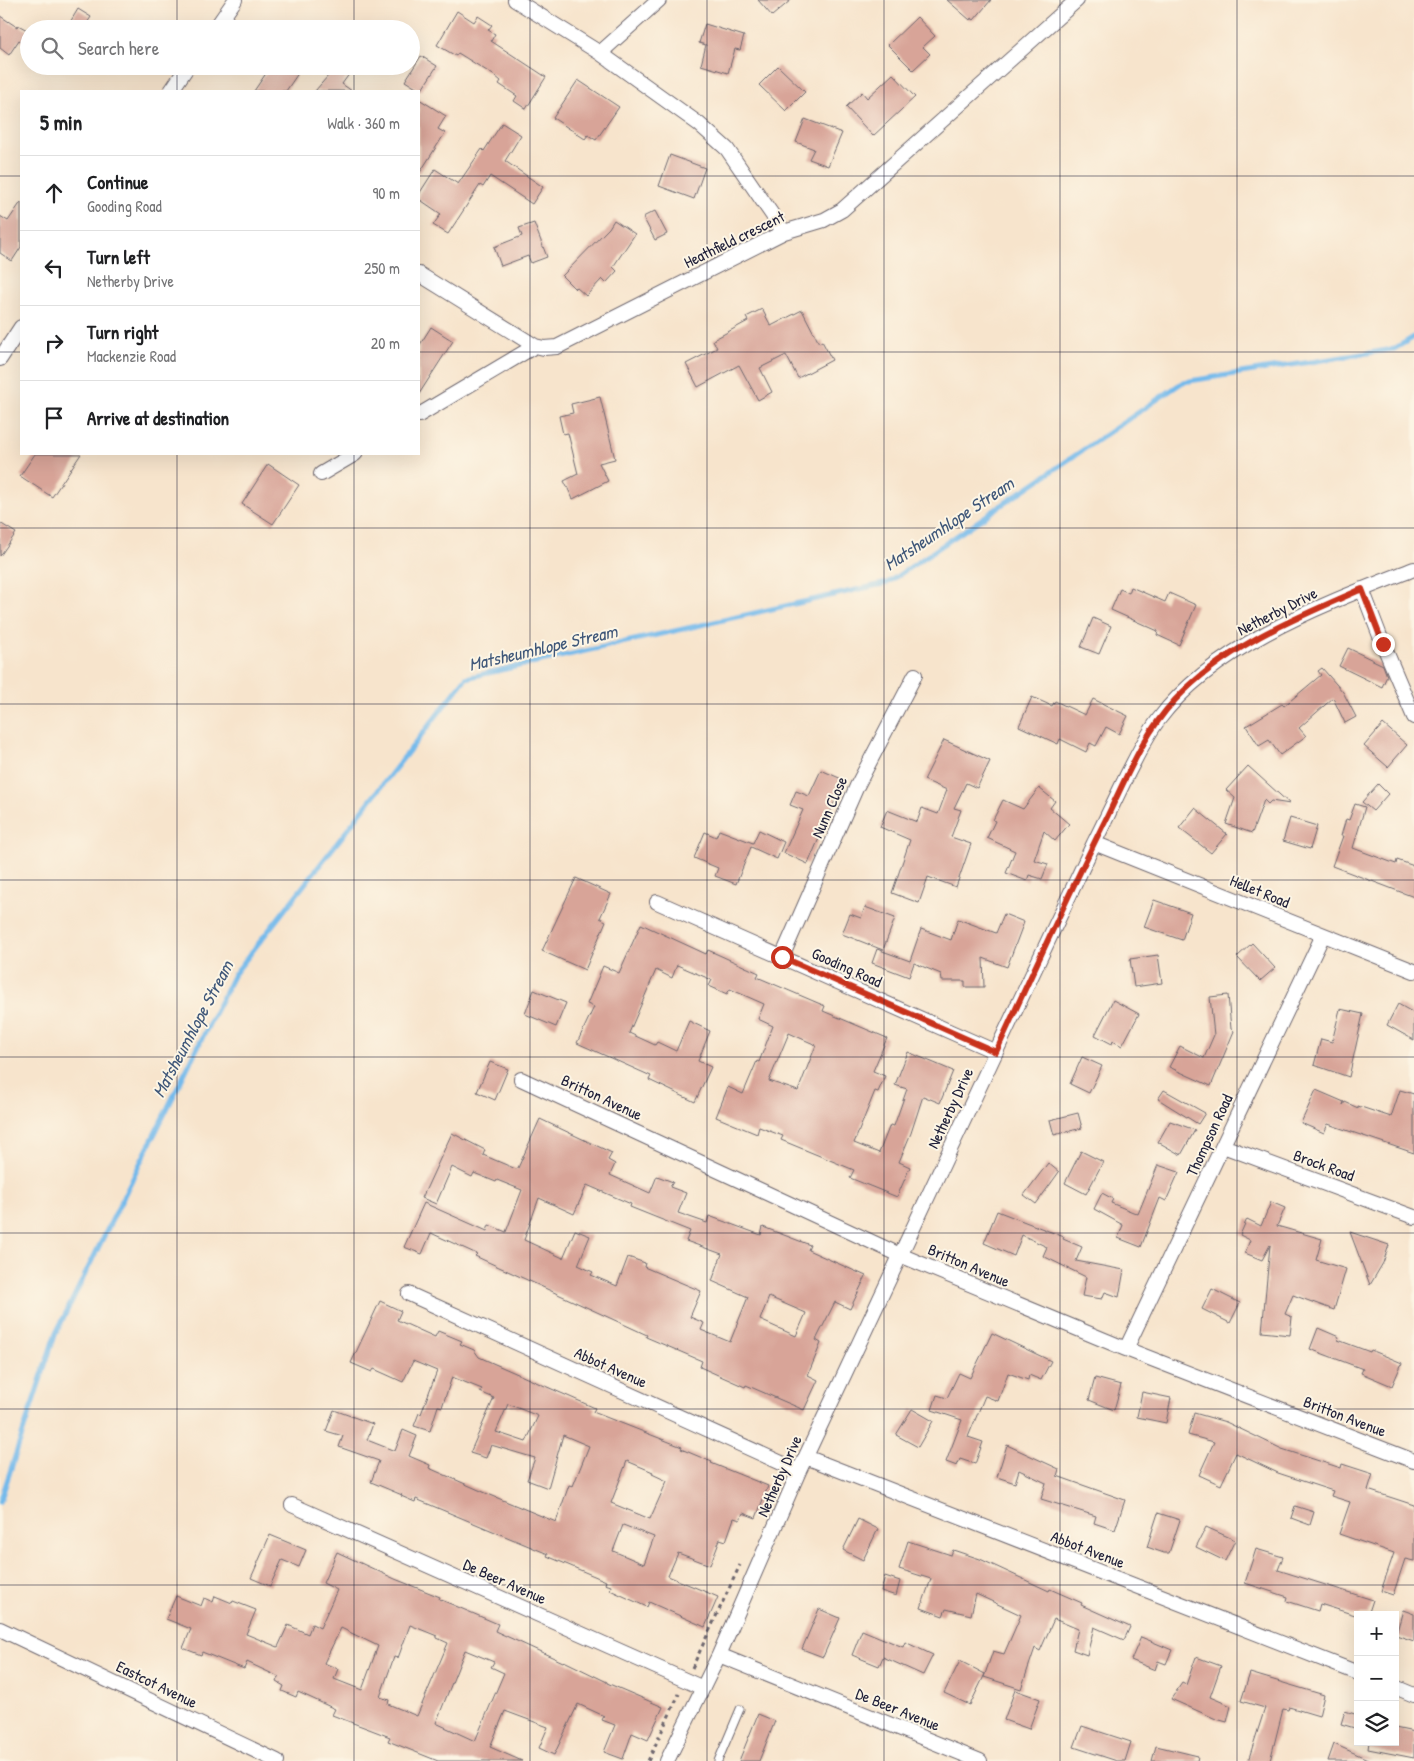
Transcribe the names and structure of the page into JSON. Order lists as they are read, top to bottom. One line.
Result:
{"streets":{"street":["Heathfield crescent","Netherby Drive","Nunn Close","Hellet Road","Gooding Road","Britton Avenue","Thompson Road","Brock Road","Abbot Avenue","De Beer Avenue","Eastcot Avenue"]},"crossings":[["Netherby Drive","Hellet Road"],["Netherby Drive","Gooding Road"],["Netherby Drive","Britton Avenue"],["Netherby Drive","Abbot Avenue"],["Netherby Drive","De Beer Avenue"],["Nunn Close","Gooding Road"],["Hellet Road","Thompson Road"],["Britton Avenue","Thompson Road"],["Thompson Road","Brock Road"]],"water":["Matsheumhlope Stream"],"page":{"search":"Search here","heading":["5 min","Walk · 360 m"],"list":[["Continue","Gooding Road","90 m"],["Turn left","Netherby Drive","250 m"],["Turn right","Mackenzie Road","20 m"],"Arrive at destination"],"map_buttons":["+","−"]}}
